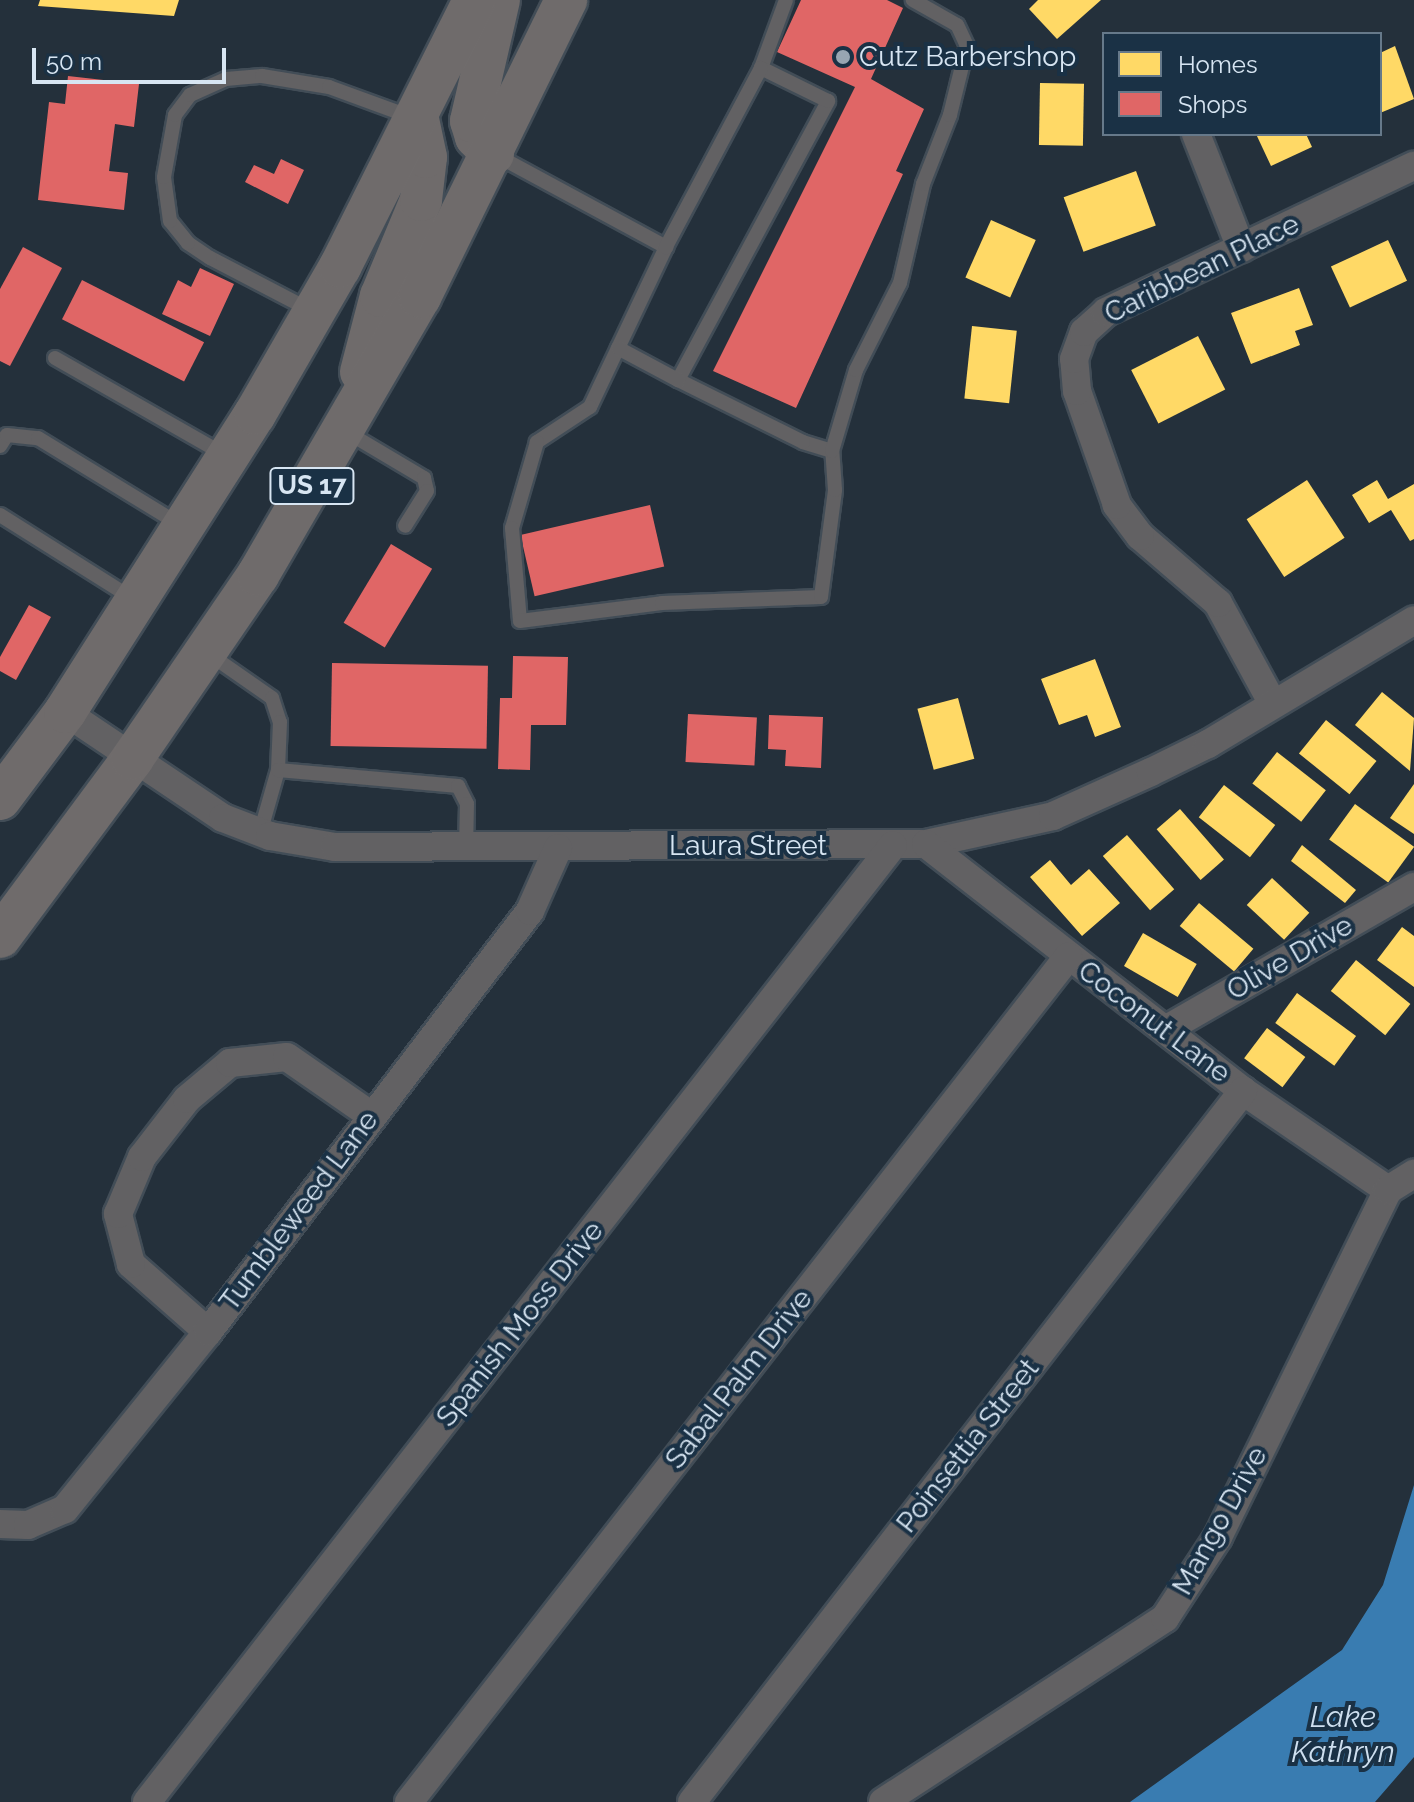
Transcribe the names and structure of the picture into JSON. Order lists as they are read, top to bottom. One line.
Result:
{"streets":{"main road":["US 17"],"street":["Caribbean Place","Laura Street","Olive Drive","Coconut Lane","Tumbleweed Lane","Spanish Moss Drive","Sabal Palm Drive","Poinsettia Street","Mango Drive"]},"crossings":[["Caribbean Place","Laura Street"],["US 17","Laura Street"],["Laura Street","Coconut Lane"],["Laura Street","Tumbleweed Lane"],["Laura Street","Spanish Moss Drive"],["Olive Drive","Coconut Lane"],["Coconut Lane","Sabal Palm Drive"],["Coconut Lane","Poinsettia Street"],["Coconut Lane","Mango Drive"]],"water":["Lake Kathryn"],"places":["Cutz Barbershop"],"legend":["Homes","Shops"],"scale_bar":"50 m"}
